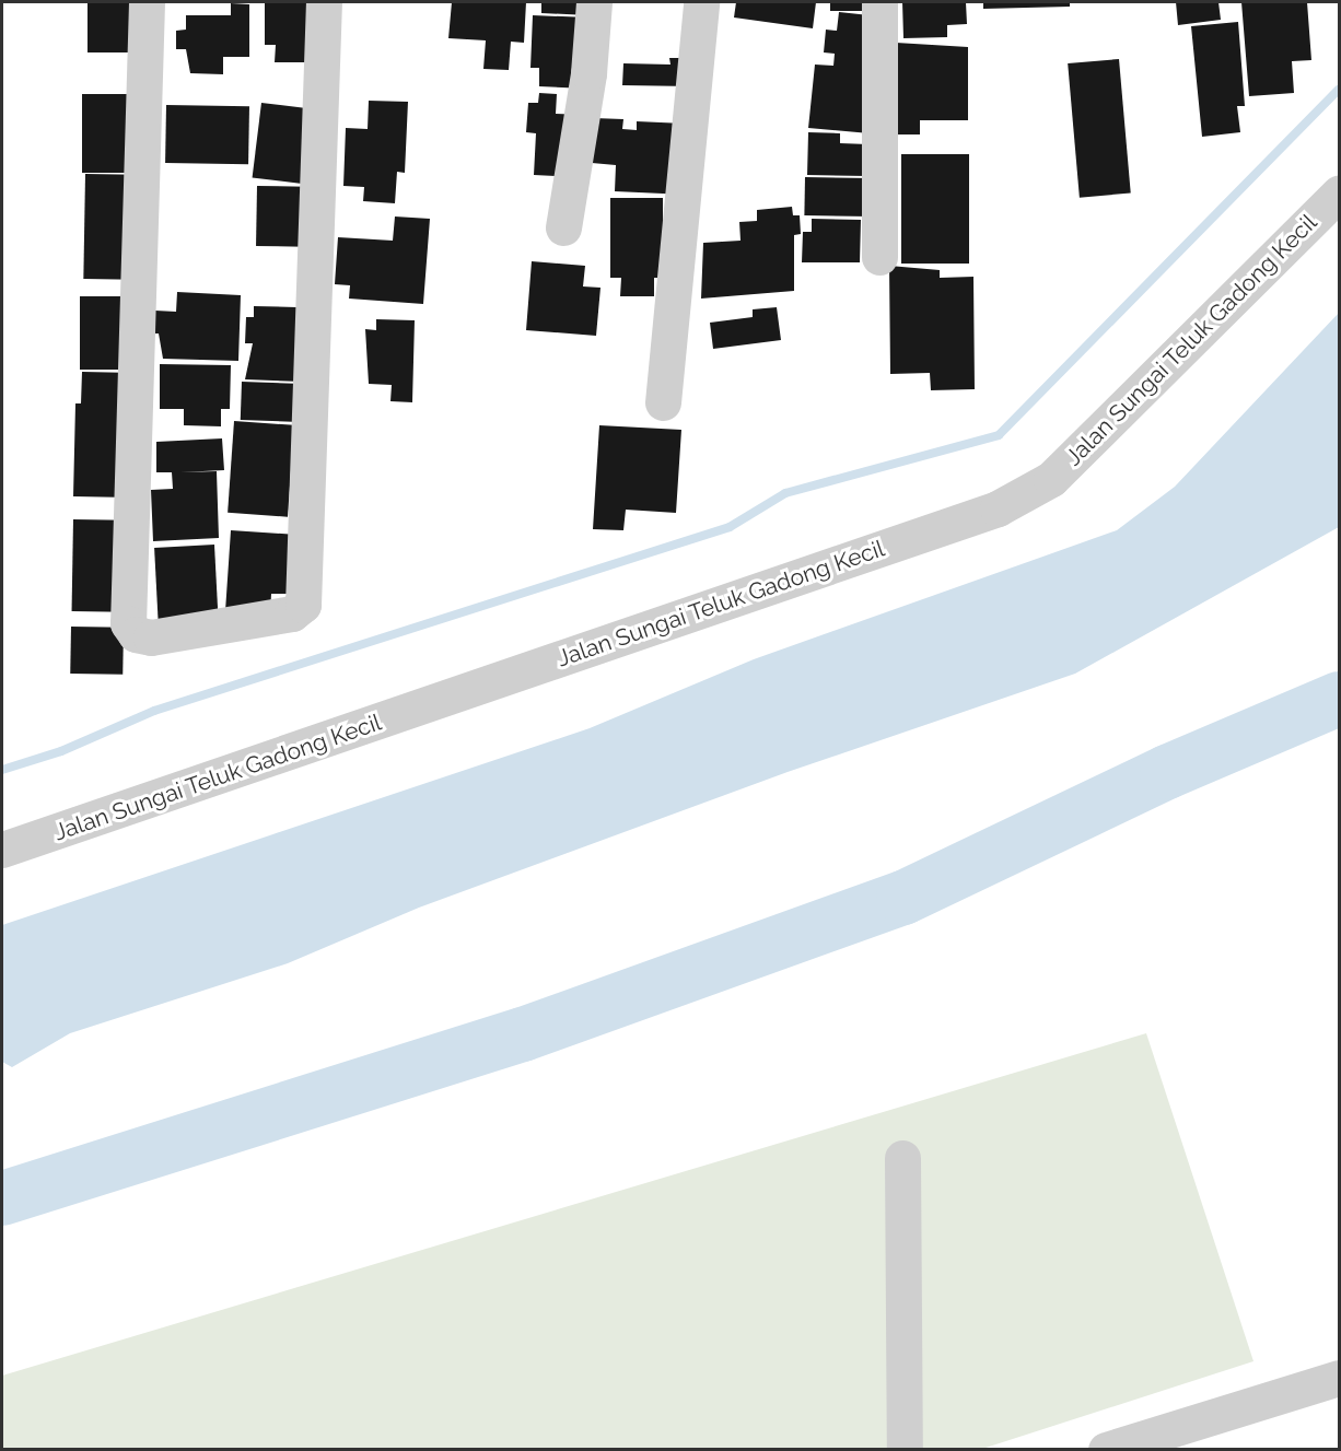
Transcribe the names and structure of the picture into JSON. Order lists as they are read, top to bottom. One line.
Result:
{"streets":{"street":["Jalan Sungai Teluk Gadong Kecil"]}}
